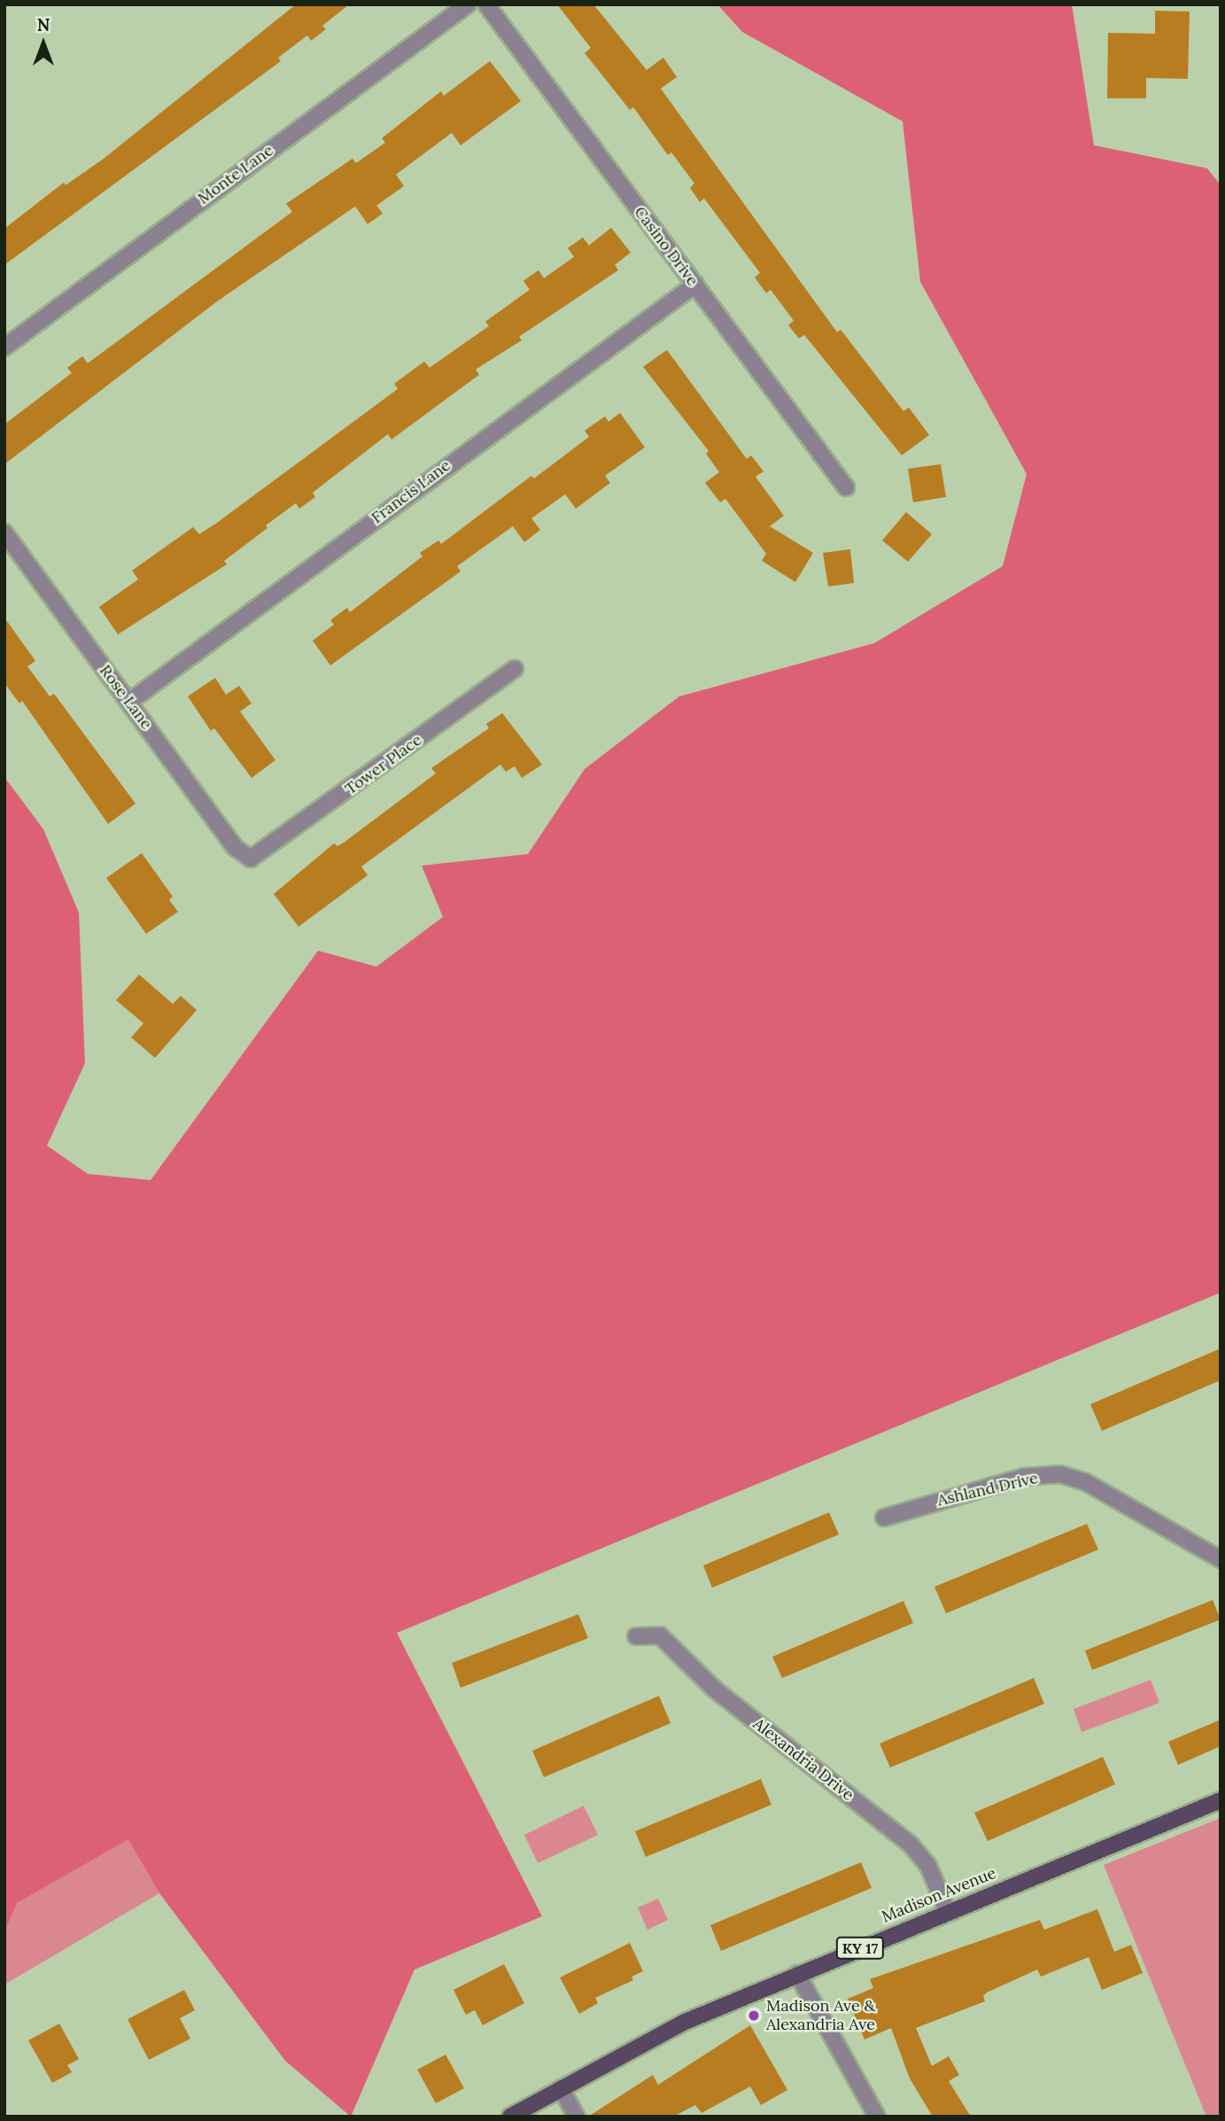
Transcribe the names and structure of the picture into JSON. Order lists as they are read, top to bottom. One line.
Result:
{"streets":{"main road":["Madison Avenue","KY 17"],"street":["Monte Lane","Casino Drive","Francis Lane","Rose Lane","Tower Place","Ashland Drive","Alexandria Drive"]},"crossings":[["Casino Drive","Francis Lane"],["Francis Lane","Rose Lane"],["Rose Lane","Tower Place"],["Alexandria Drive","Madison Avenue"]],"places":["Madison Ave & Alexandria Ave"],"north":"top"}
